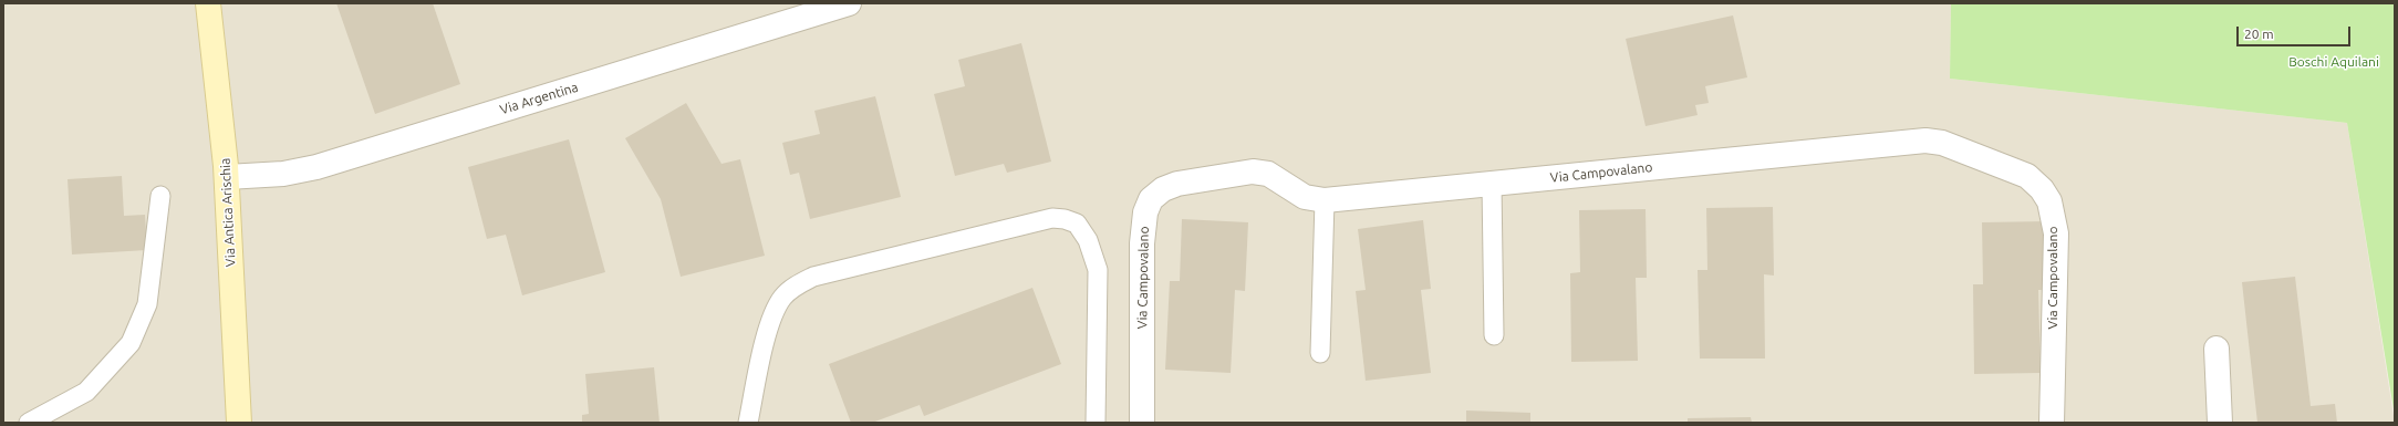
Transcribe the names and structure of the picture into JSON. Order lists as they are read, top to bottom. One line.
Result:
{"streets":{"main road":["Via Antica Arischia"],"street":["Via Argentina","Via Campovalano"]},"crossings":[["Via Argentina","Via Antica Arischia"]],"parks":["Boschi Aquilani"],"scale_bar":"20 m"}
